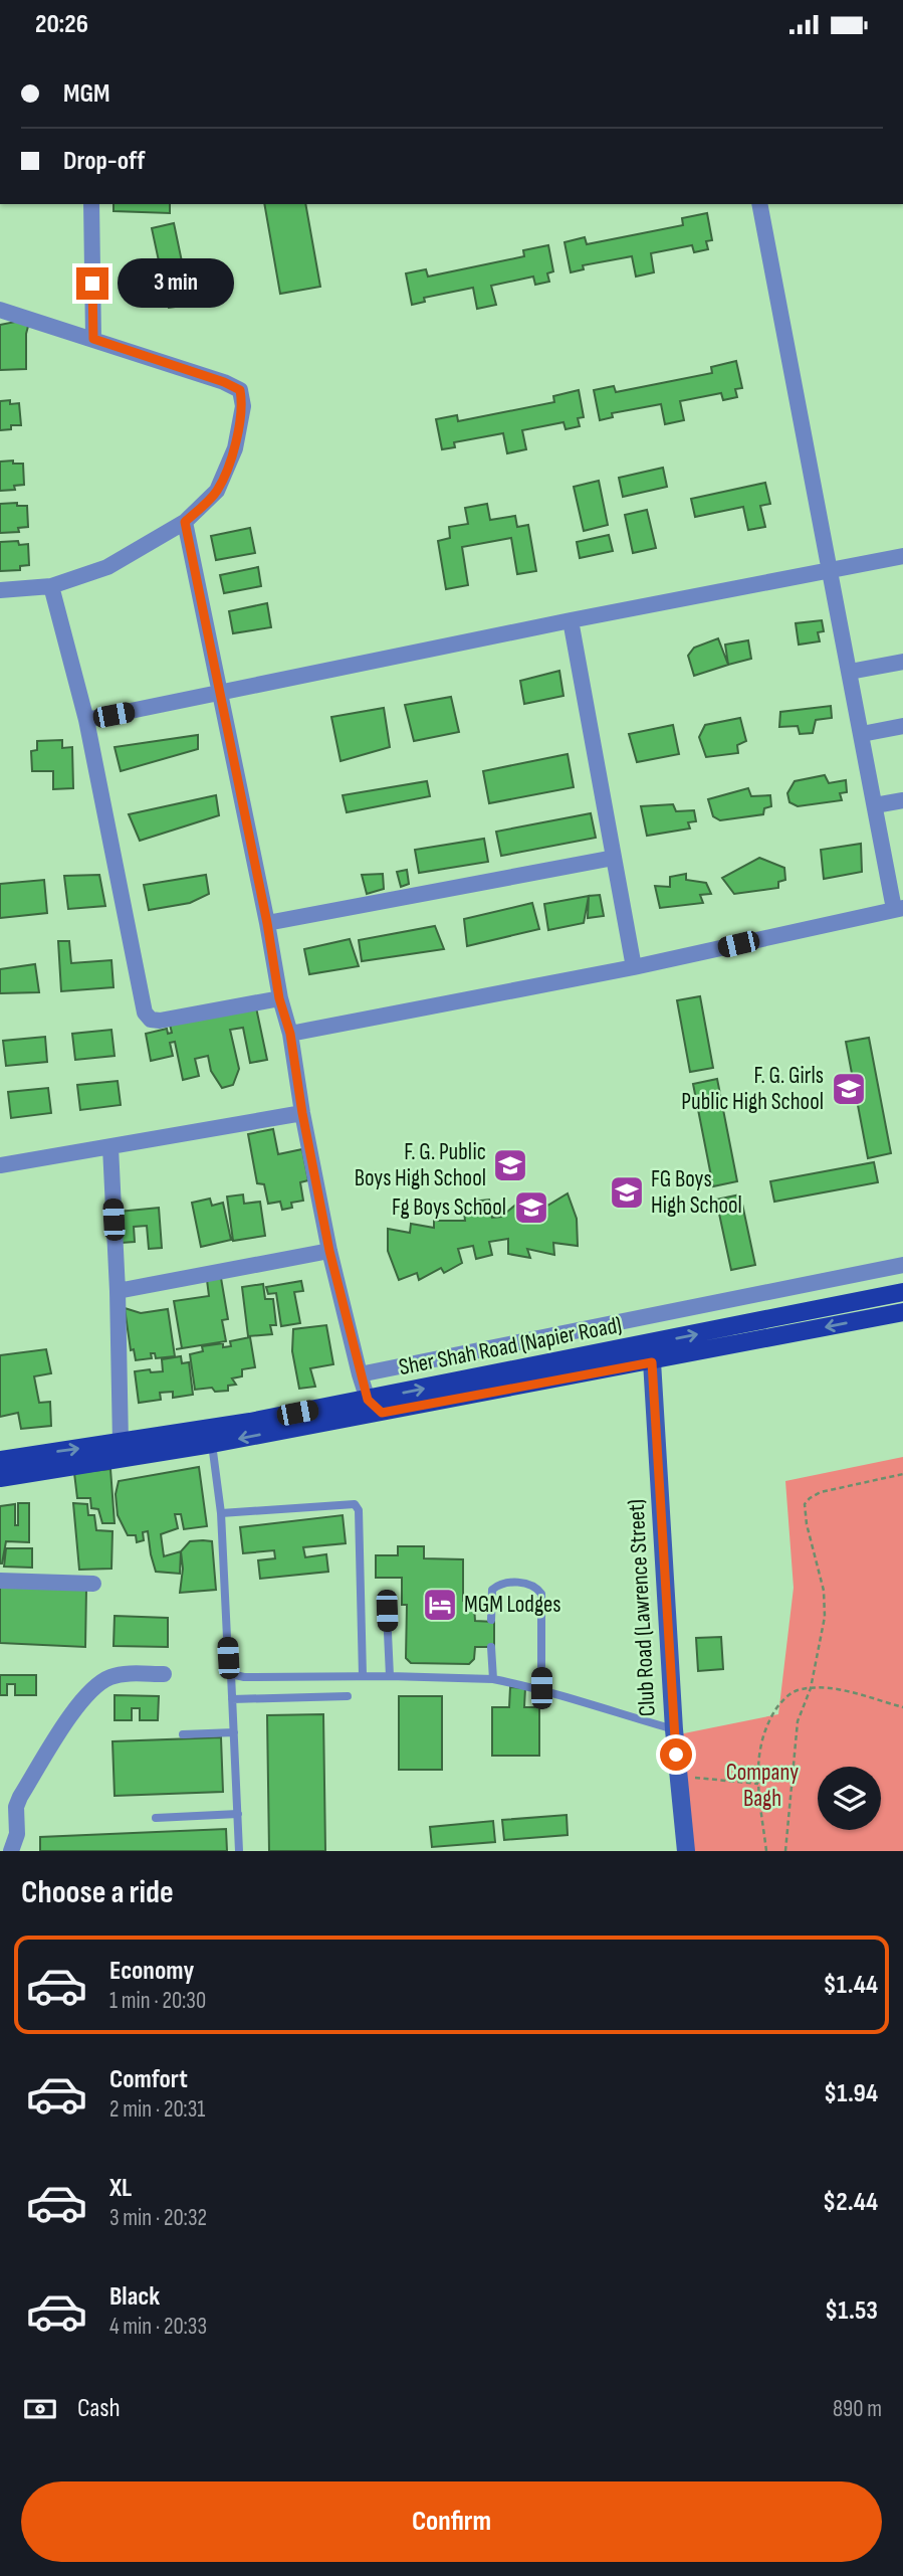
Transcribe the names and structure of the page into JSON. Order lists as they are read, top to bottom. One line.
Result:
{"streets":{"main road":["Sher Shah Road (Napier Road)"],"street":["Club Road (Lawrence Street)"]},"crossings":[["Sher Shah Road (Napier Road)","Club Road (Lawrence Street)"]],"parks":["Company Bagh"],"places":{"school or university":["F. G. Girls Public High School","F. G. Public Boys High School","FG Boys High School","Fg Boys School"],"hotel":["MGM Lodges"]},"page":{"status":"20:26","banner":["MGM","Drop-off"],"bubble":"3 min","heading":"Choose a ride","list":[{"name":"Economy","note":"1 min · 20:30","value":"$1.44"},{"name":"Comfort","note":"2 min · 20:31","value":"$1.94"},{"name":"XL","note":"3 min · 20:32","value":"$2.44"},{"name":"Black","note":"4 min · 20:33","value":"$1.53"}],"pay":["Cash","890 m"],"buttons":"Confirm"}}
